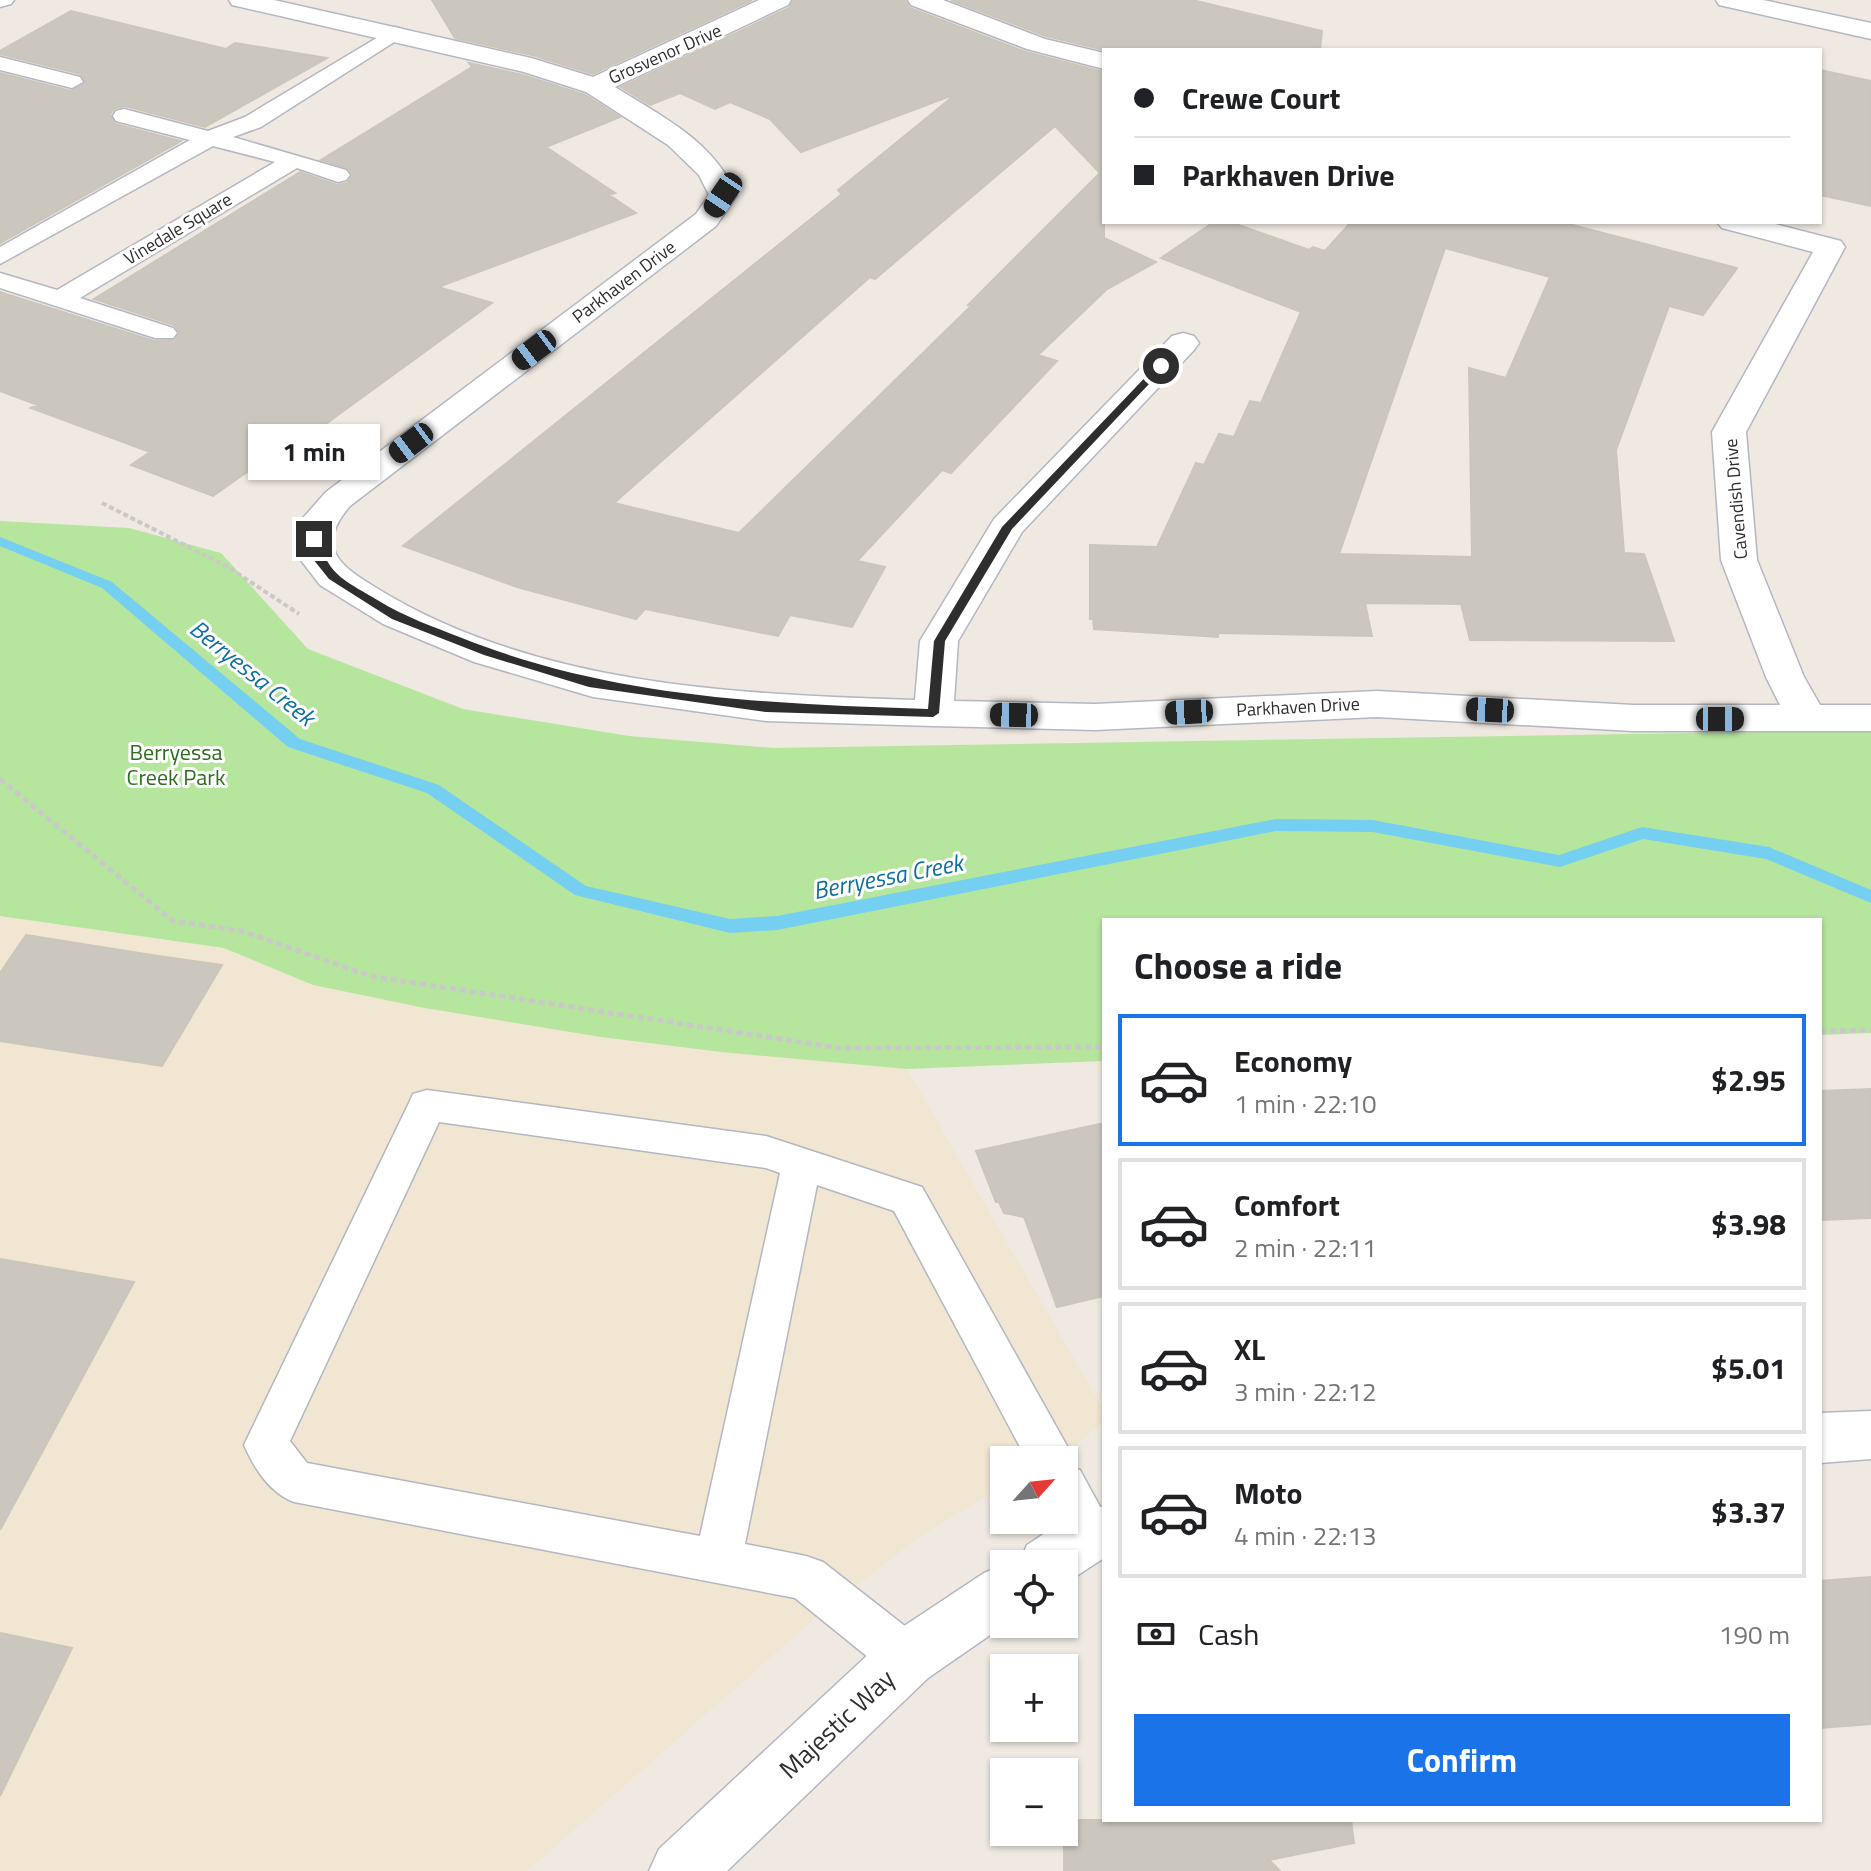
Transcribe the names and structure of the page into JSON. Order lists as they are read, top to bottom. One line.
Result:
{"streets":{"street":["Grosvenor Drive","Parkhaven Drive","Cavendish Drive","Majestic Way"],"lane":["Vinedale Square"]},"crossings":[["Grosvenor Drive","Parkhaven Drive"],["Parkhaven Drive","Cavendish Drive"]],"water":["Berryessa Creek"],"parks":["Berryessa Creek Park"],"north":"top right","page":{"banner":["Crewe Court","Parkhaven Drive"],"bubble":"1 min","heading":"Choose a ride","list":[{"name":"Economy","note":"1 min · 22:10","value":"$2.95"},{"name":"Comfort","note":"2 min · 22:11","value":"$3.98"},{"name":"XL","note":"3 min · 22:12","value":"$5.01"},{"name":"Moto","note":"4 min · 22:13","value":"$3.37"}],"map_buttons":["+","−"],"pay":["Cash","190 m"],"buttons":"Confirm"}}
